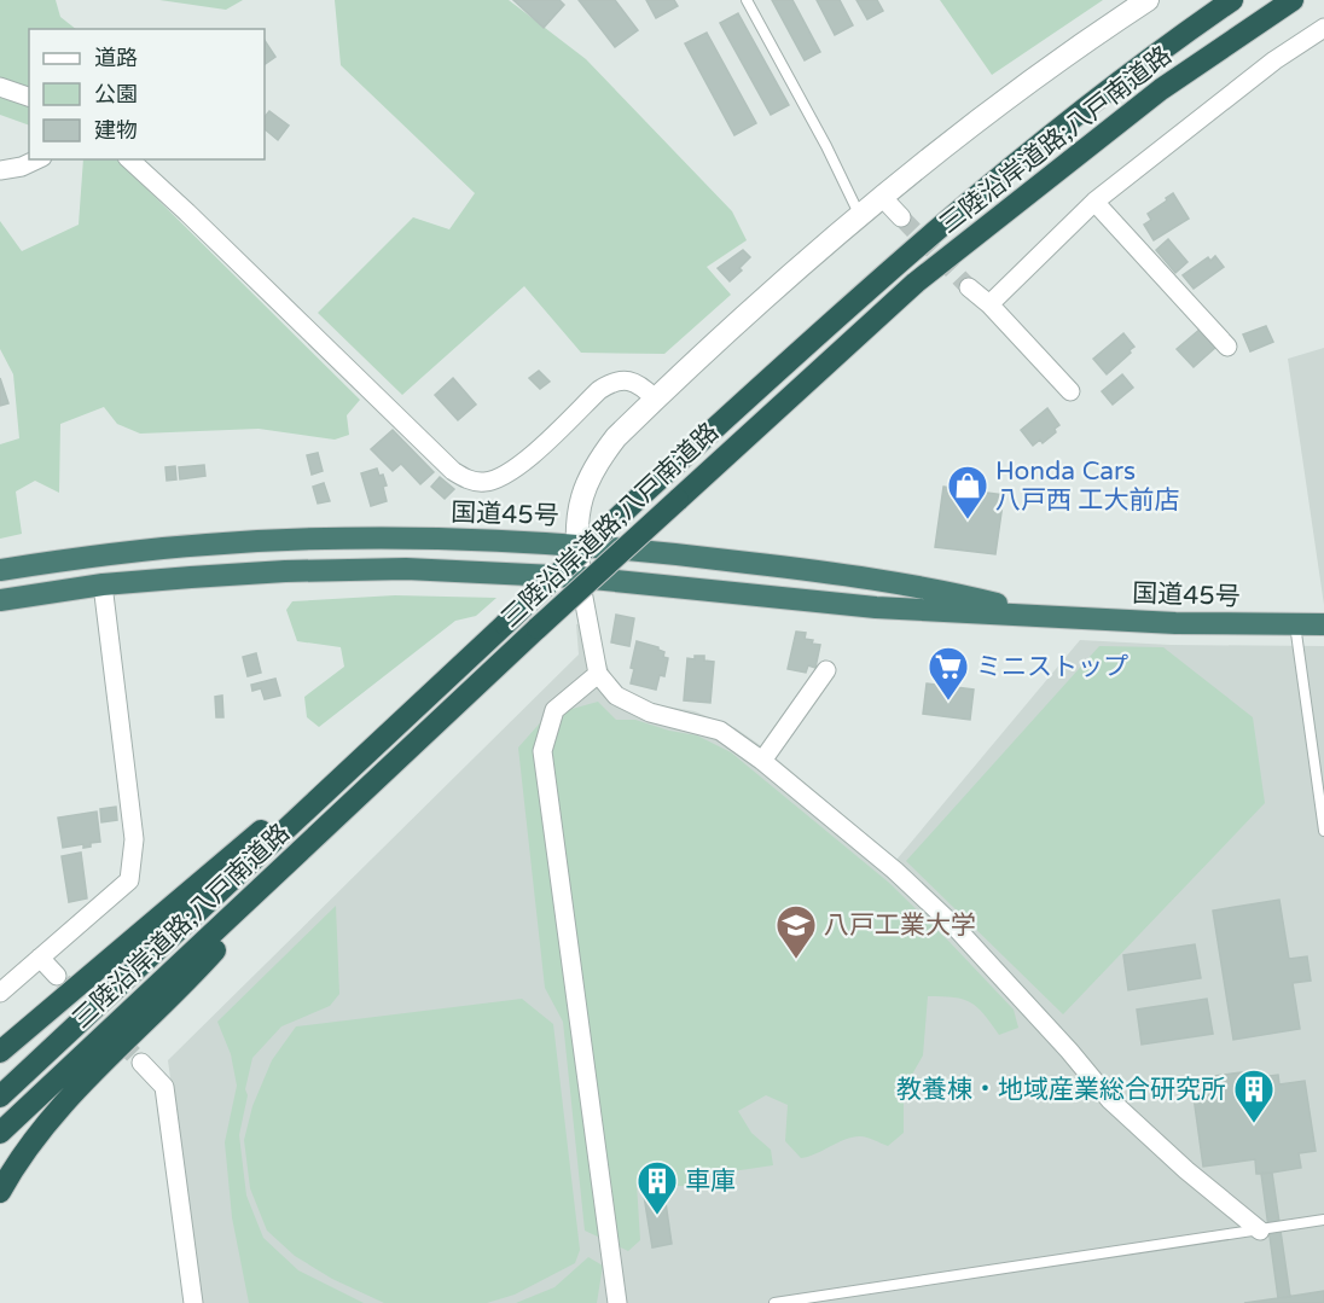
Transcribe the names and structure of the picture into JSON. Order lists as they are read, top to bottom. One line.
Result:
{"streets":{"highway":["三陸沿岸道路;八戸南道路","国道45号"]},"places":{"shop":["Honda Cars 八戸西 工大前店"],"supermarket":["ミニストップ"],"school or university":["八戸工業大学"],"building":["教養棟・地域産業総合研究所","車庫"]},"legend":["道路","公園","建物"]}
